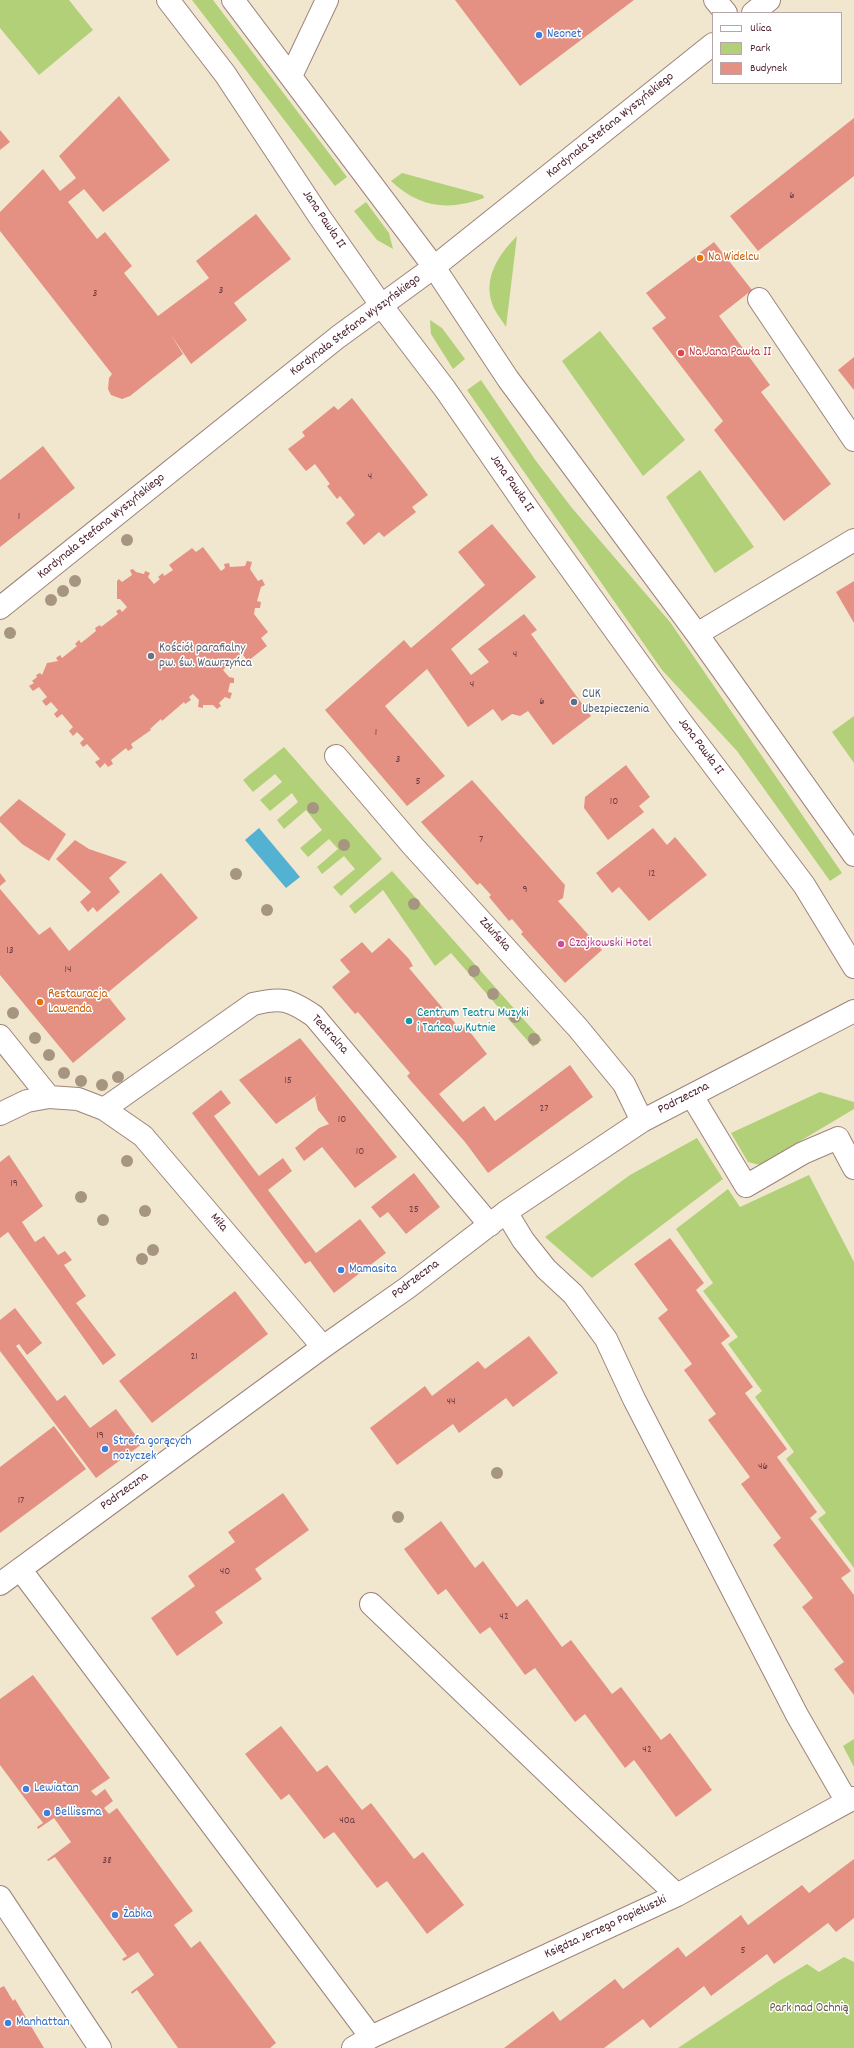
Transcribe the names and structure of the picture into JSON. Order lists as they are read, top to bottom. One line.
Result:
{"streets":{"street":["Kardynała Stefana Wyszyńskiego","Jana Pawła II","Zduńska","Teatralna","Podrzeczna","Miła","Księdza Jerzego Popiełuszki"]},"crossings":[["Kardynała Stefana Wyszyńskiego","Jana Pawła II"],["Zduńska","Podrzeczna"],["Teatralna","Podrzeczna"],["Teatralna","Miła"],["Teatralna","Księdza Jerzego Popiełuszki"],["Podrzeczna","Miła"]],"parks":["Park nad Ochnią"],"places":["Neonet","Na Widelcu","Na Jana Pawła II","Kościół parafialny pw. św. Wawrzyńca","CUK Ubezpieczenia","Czajkowski Hotel","Restauracja Lawenda","Centrum Teatru Muzyki i Tańca w Kutnie","Mamasita","Strefa gorących nożyczek","Lewiatan","Bellissma","Żabka","Manhattan"],"house_numbers":["6","3","3","4","1","4","4","6","1","3","5","10","7","12","9","13","14","15","27","10","10","19","25","21","44","19","46","17","40","42","42","40a","38","5"],"legend":["Ulica","Park","Budynek"]}
